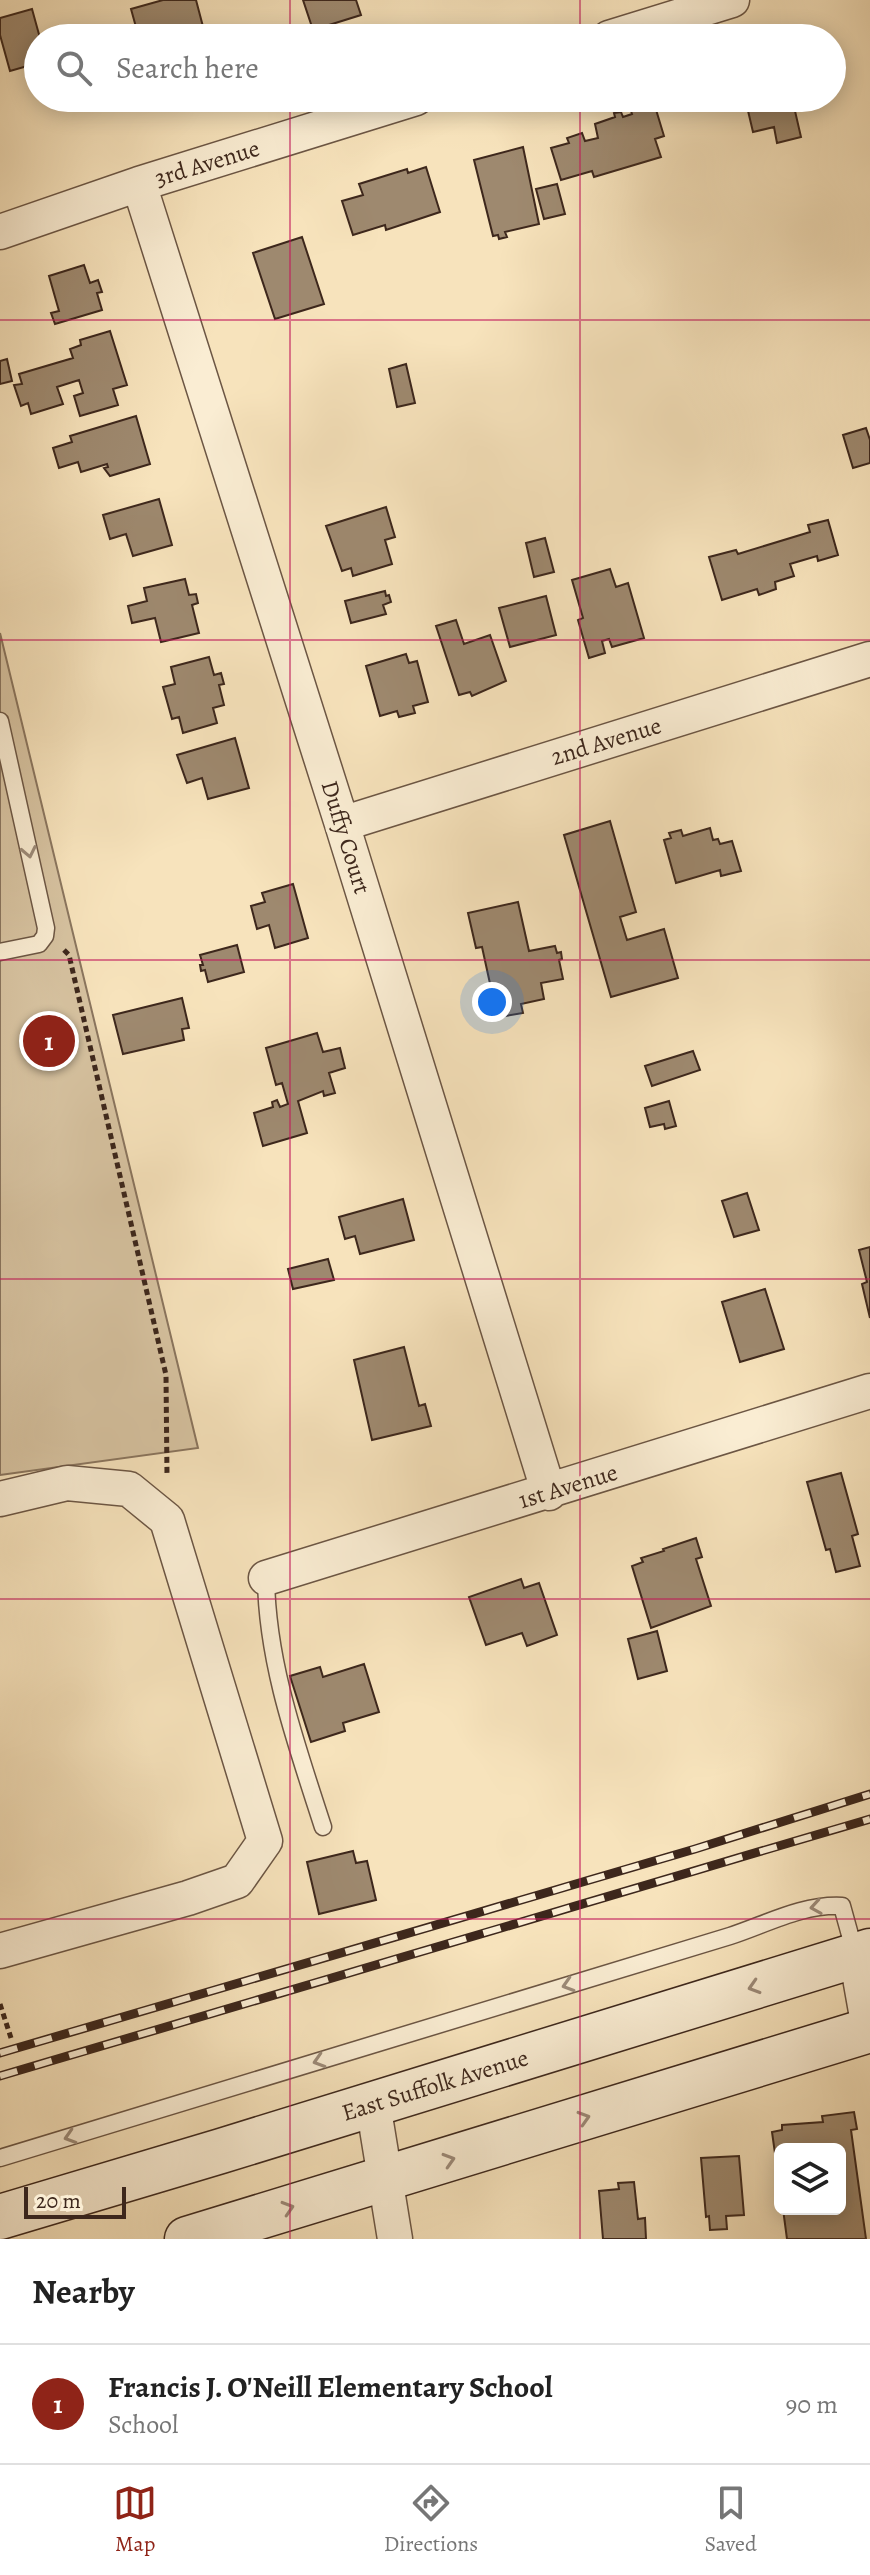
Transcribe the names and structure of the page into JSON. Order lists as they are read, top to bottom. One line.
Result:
{"streets":{"main road":["East Suffolk Avenue"],"street":["3rd Avenue","2nd Avenue","Duffy Court","1st Avenue"]},"crossings":[["3rd Avenue","Duffy Court"],["2nd Avenue","Duffy Court"],["Duffy Court","1st Avenue"]],"scale_bar":"20 m","page":{"search":"Search here","pins":"1","scale":"20 m","heading":"Nearby","list":[{"mark":"1","name":"Francis J. O'Neill Elementary School","note":"School","value":"90 m"}],"nav":["Map","Directions","Saved"]}}
